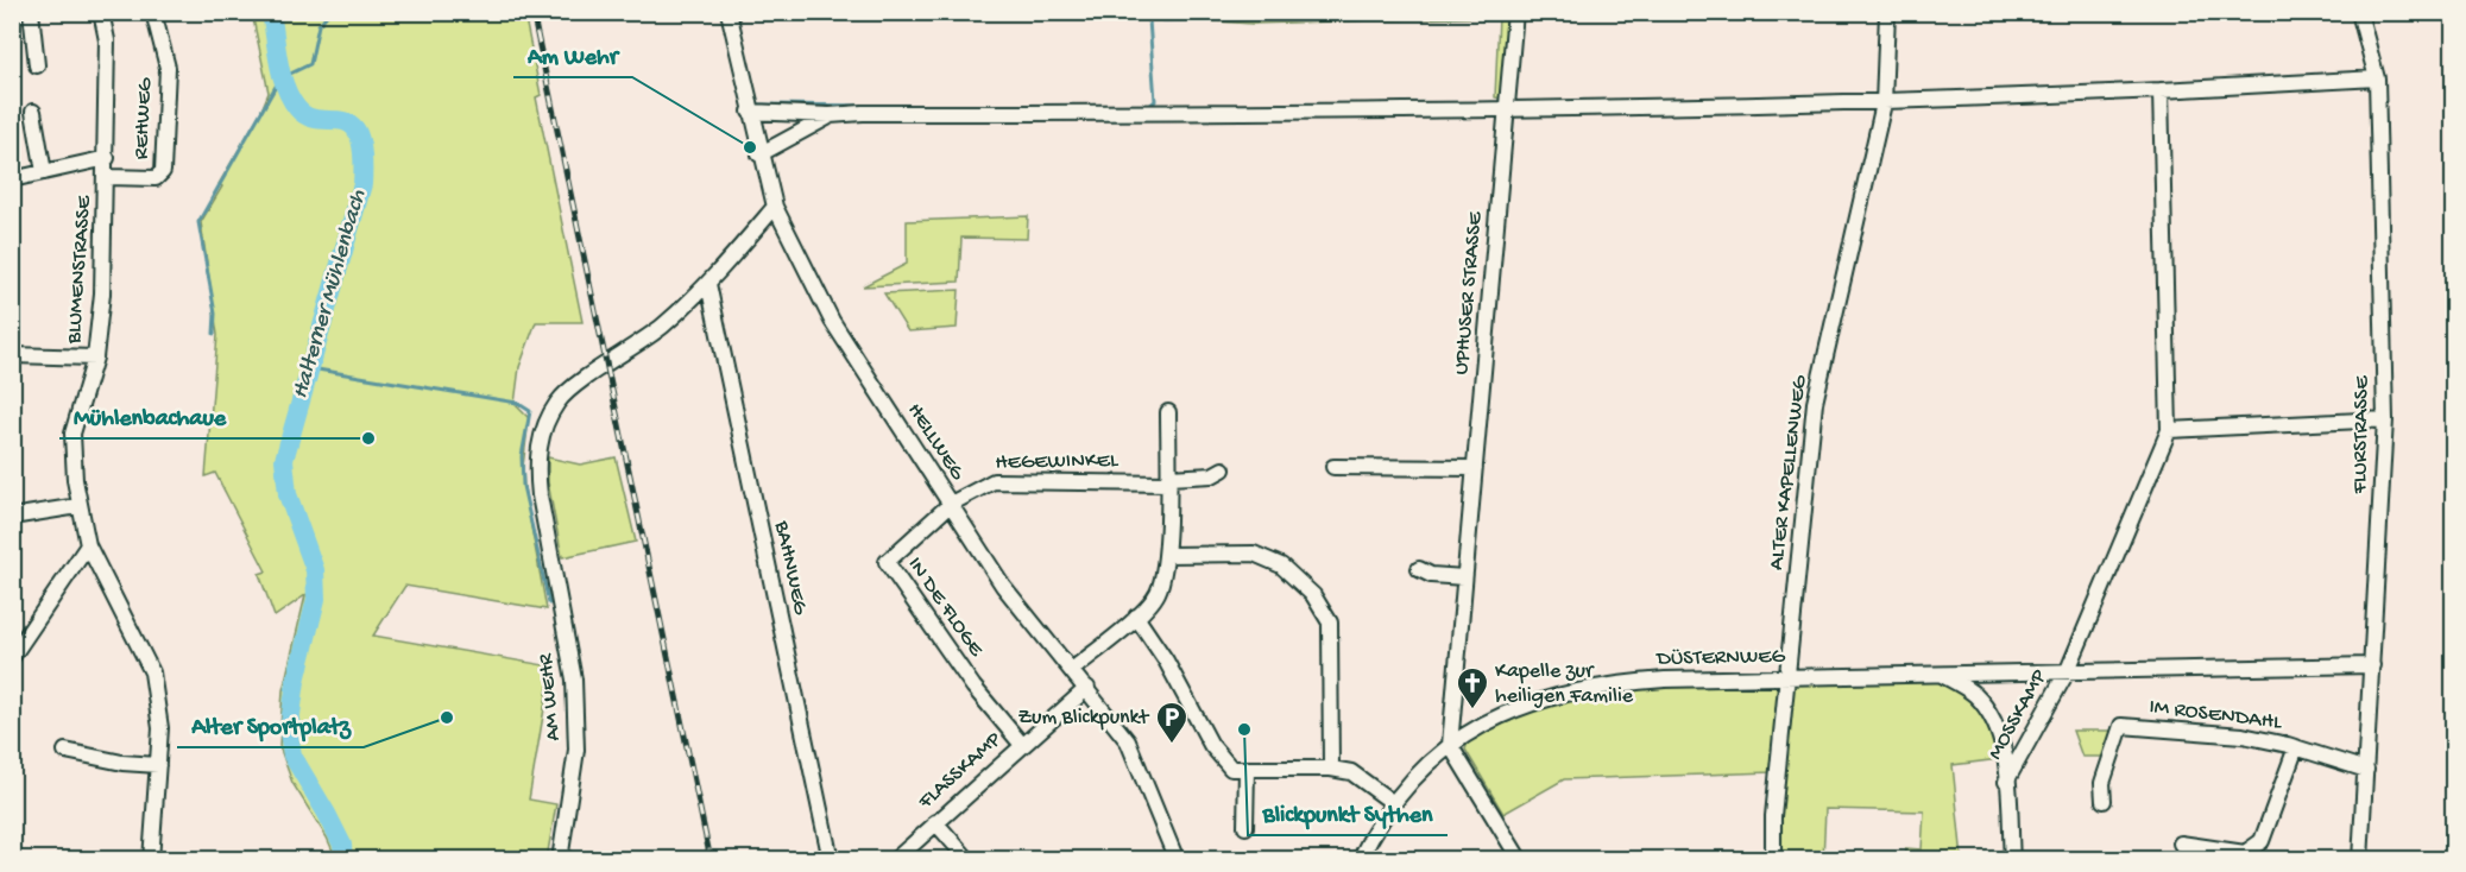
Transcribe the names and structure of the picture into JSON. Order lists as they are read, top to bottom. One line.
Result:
{"streets":{"street":["REHWEG","BLUMENSTRASSE","UPHUSER STRASSE","FLURSTRASSE","HELLWEG","HEGEWINKEL","ALTER KAPELLENWEG","BAHNWEG","IN DE FLOGE","DÜSTERNWEG","AM WEHR","MOSSKAMP","IM ROSENDAHL","FLASSKAMP"]},"crossings":[["REHWEG","BLUMENSTRASSE"],["UPHUSER STRASSE","DÜSTERNWEG"],["FLURSTRASSE","DÜSTERNWEG"],["FLURSTRASSE","IM ROSENDAHL"],["HELLWEG","HEGEWINKEL"],["HELLWEG","IN DE FLOGE"],["HELLWEG","AM WEHR"],["HELLWEG","FLASSKAMP"],["HEGEWINKEL","IN DE FLOGE"],["ALTER KAPELLENWEG","DÜSTERNWEG"],["BAHNWEG","AM WEHR"],["IN DE FLOGE","FLASSKAMP"],["DÜSTERNWEG","MOSSKAMP"]],"water":["Halterner Mühlenbach"],"places":{"other":["Am Wehr","Mühlenbachaue","Alter Sportplatz","Blickpunkt Sythen"],"church":["Kapelle zur heiligen Familie"],"parking":["Zum Blickpunkt"]}}
